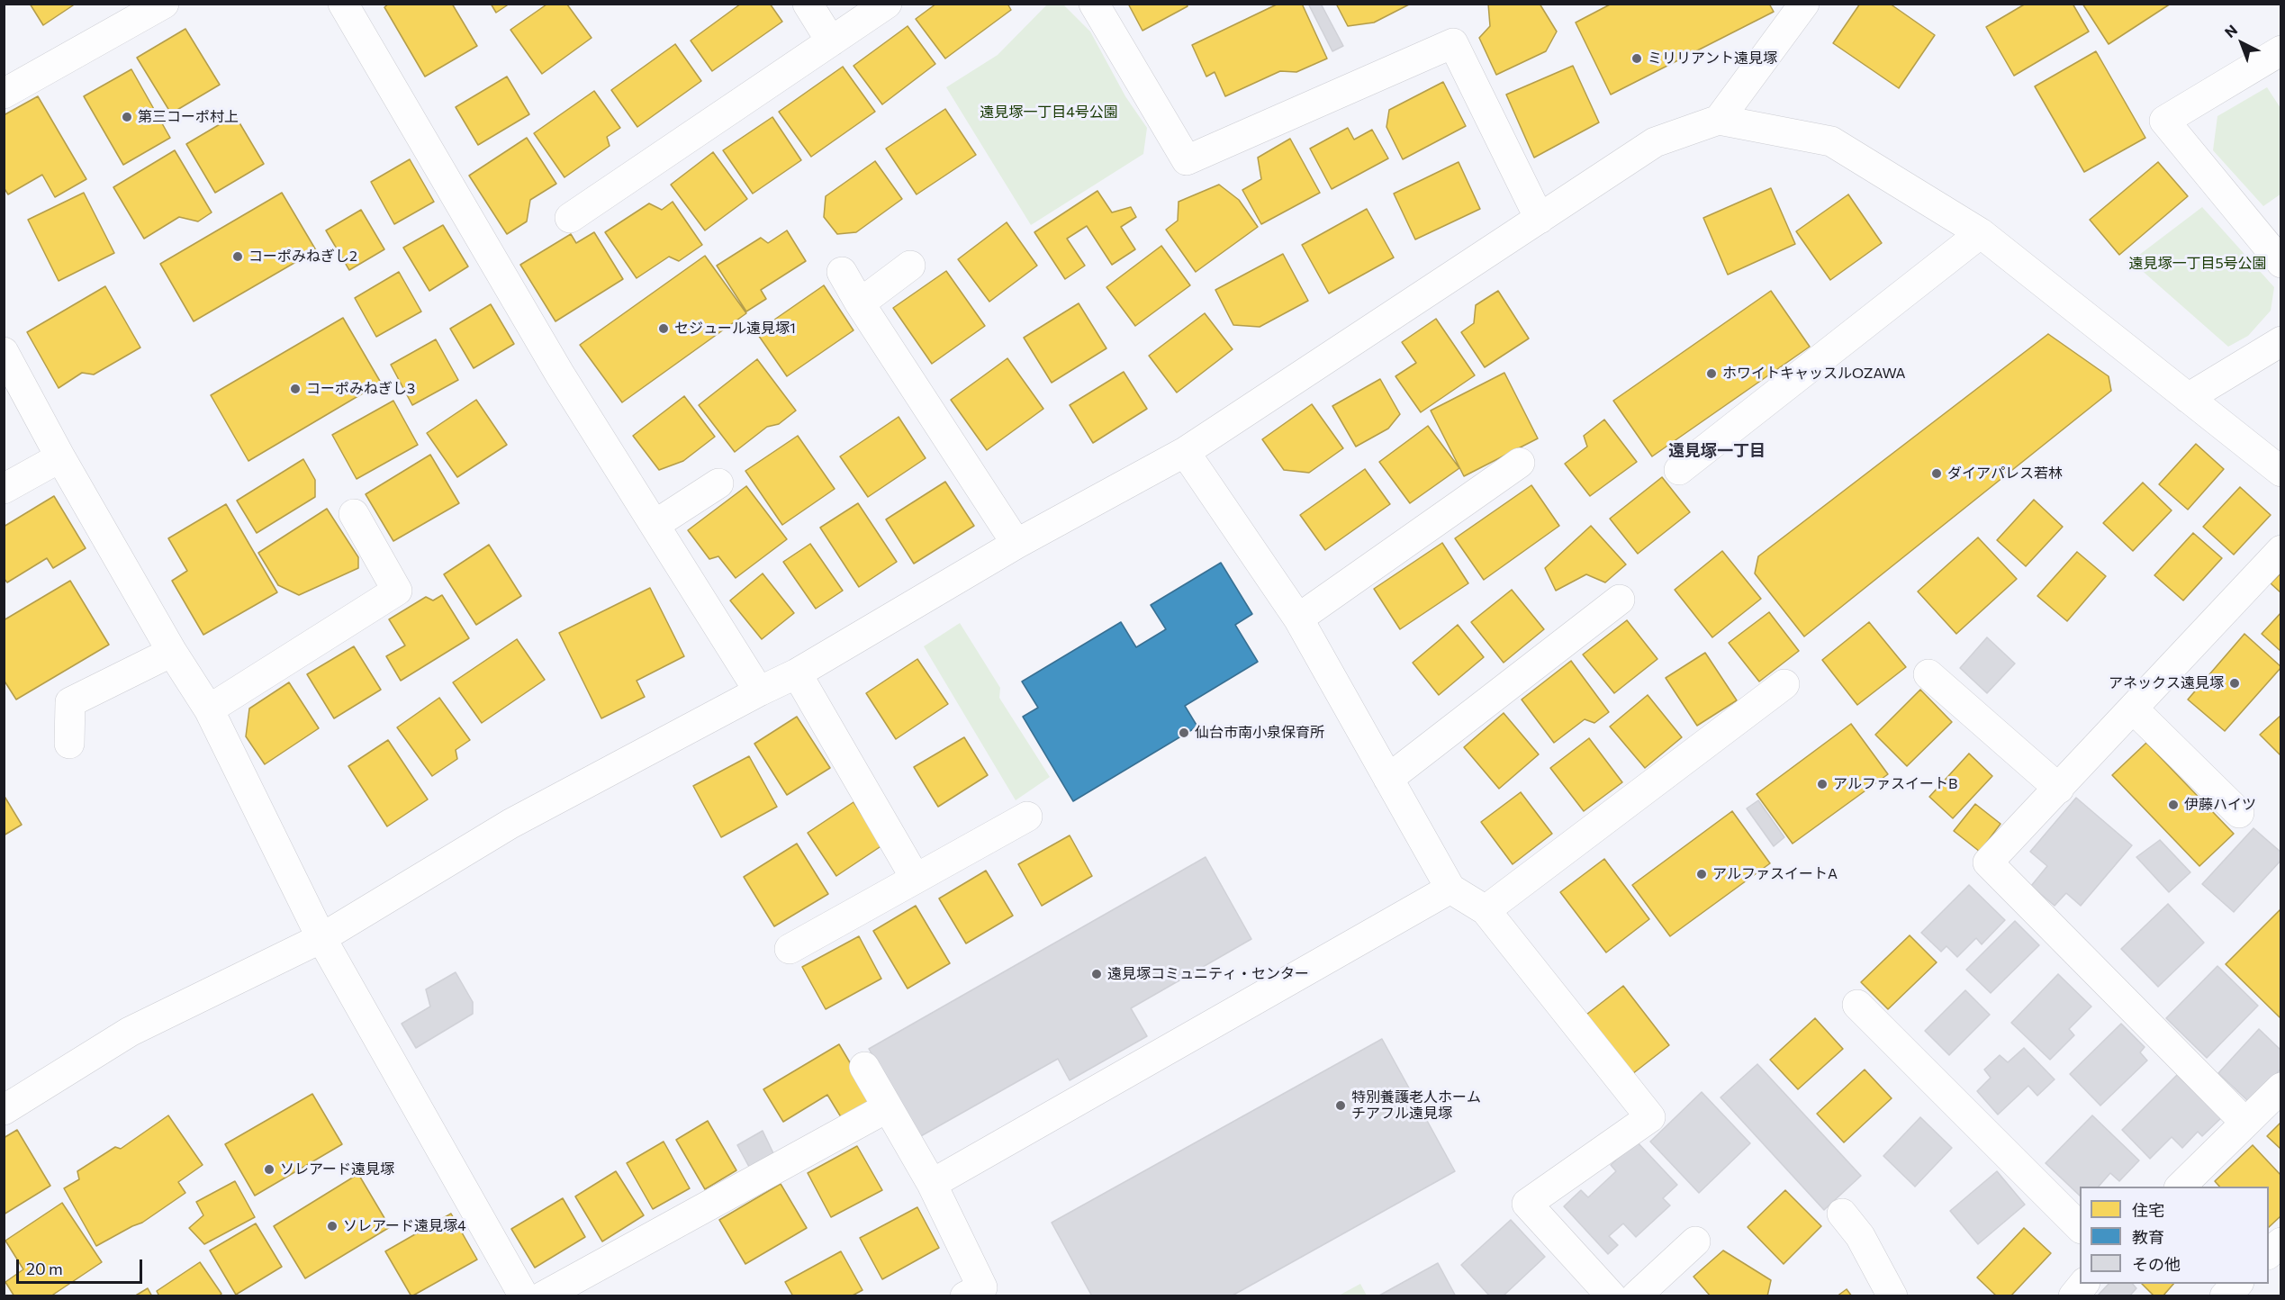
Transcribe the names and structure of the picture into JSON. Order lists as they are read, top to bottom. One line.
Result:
{"districts":["遠見塚一丁目"],"parks":["遠見塚一丁目4号公園","遠見塚一丁目5号公園"],"places":["ミリリアント遠見塚","第三コーポ村上","コーポみねぎし2","セジュール遠見塚1","ホワイトキャッスルOZAWA","コーポみねぎし3","ダイアパレス若林","アネックス遠見塚","仙台市南小泉保育所","アルファスイートB","伊藤ハイツ","アルファスイートA","遠見塚コミュニティ・センター","特別養護老人ホーム チアフル遠見塚","ソレアード遠見塚","ソレアード遠見塚4"],"legend":["住宅","教育","その他"],"scale_bar":"20 m","north":"top left"}
